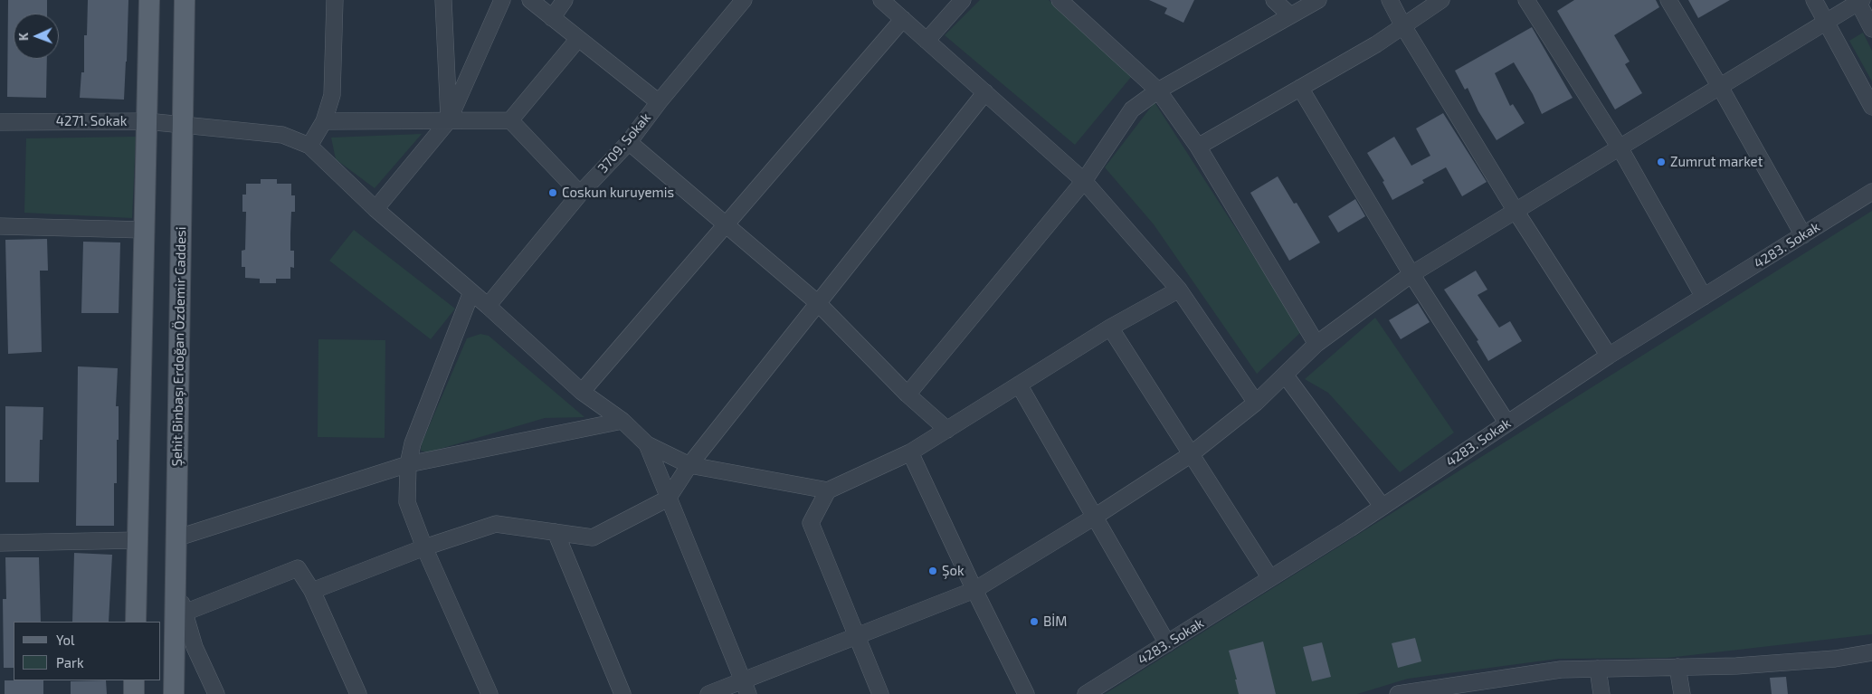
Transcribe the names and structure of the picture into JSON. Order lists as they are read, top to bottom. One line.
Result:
{"streets":{"main road":["Şehit Binbaşı Erdoğan Özdemir Caddesi"],"street":["4271. Sokak","3709. Sokak","4283. Sokak"]},"crossings":[["4271. Sokak","Şehit Binbaşı Erdoğan Özdemir Caddesi"]],"places":["Zumrut market","Coskun kuruyemis","Şok","BİM"],"legend":["Yol","Park"],"north":"left"}
